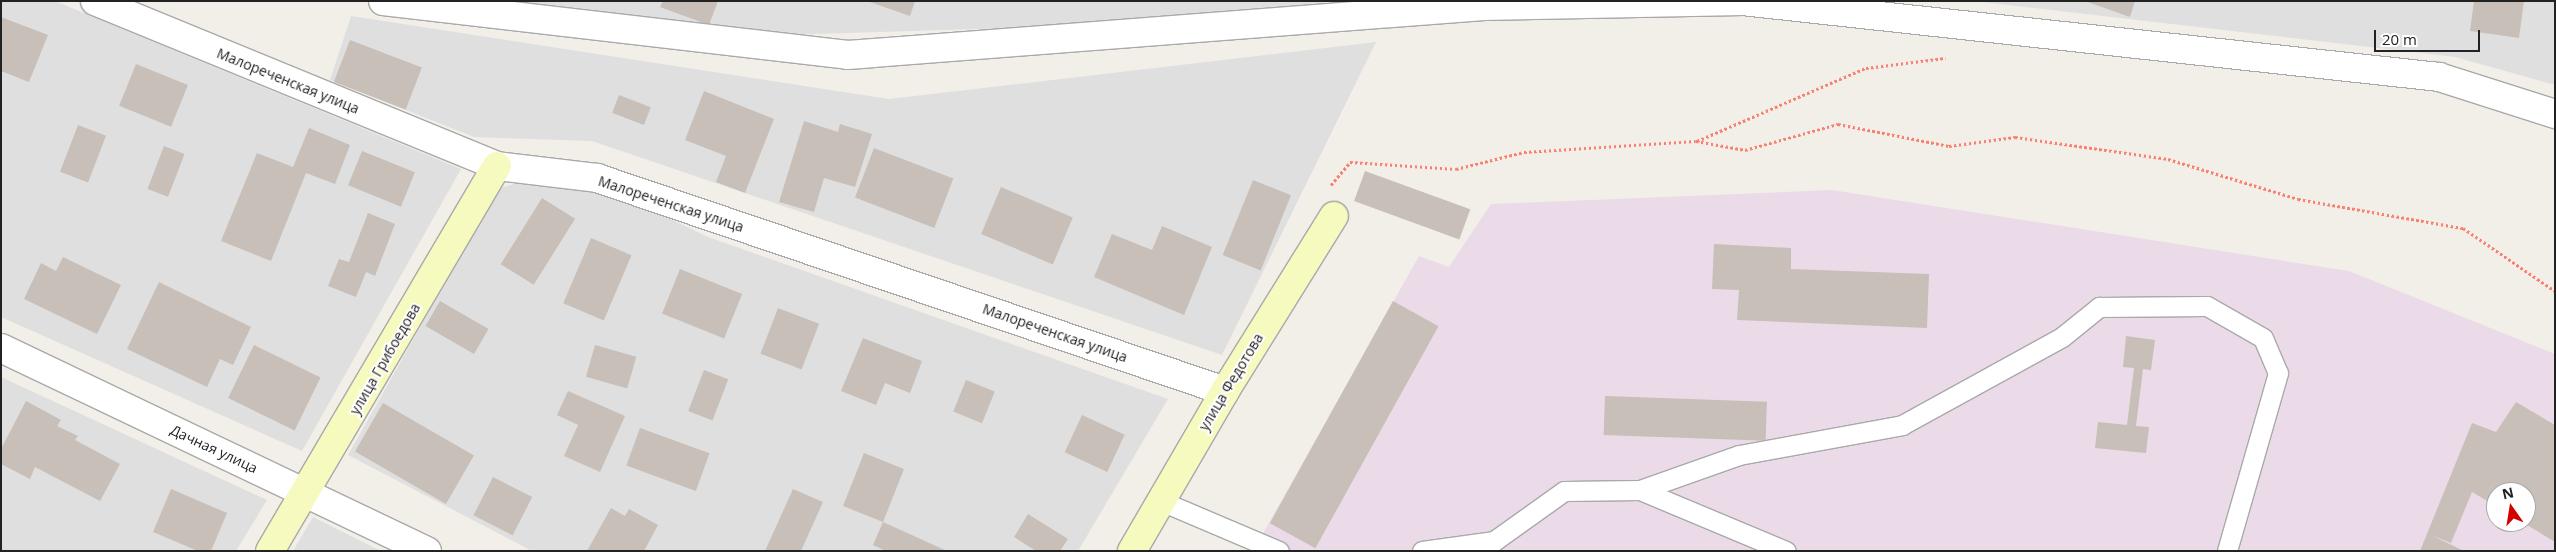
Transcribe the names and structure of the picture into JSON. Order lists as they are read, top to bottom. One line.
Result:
{"streets":{"street":["Малореченская улица","улица Грибоедова","улица Федотова","Дачная улица"]},"crossings":[["Малореченская улица","улица Грибоедова"],["Малореченская улица","улица Федотова"],["улица Грибоедова","Дачная улица"]],"scale_bar":"20 m","north":"top"}
